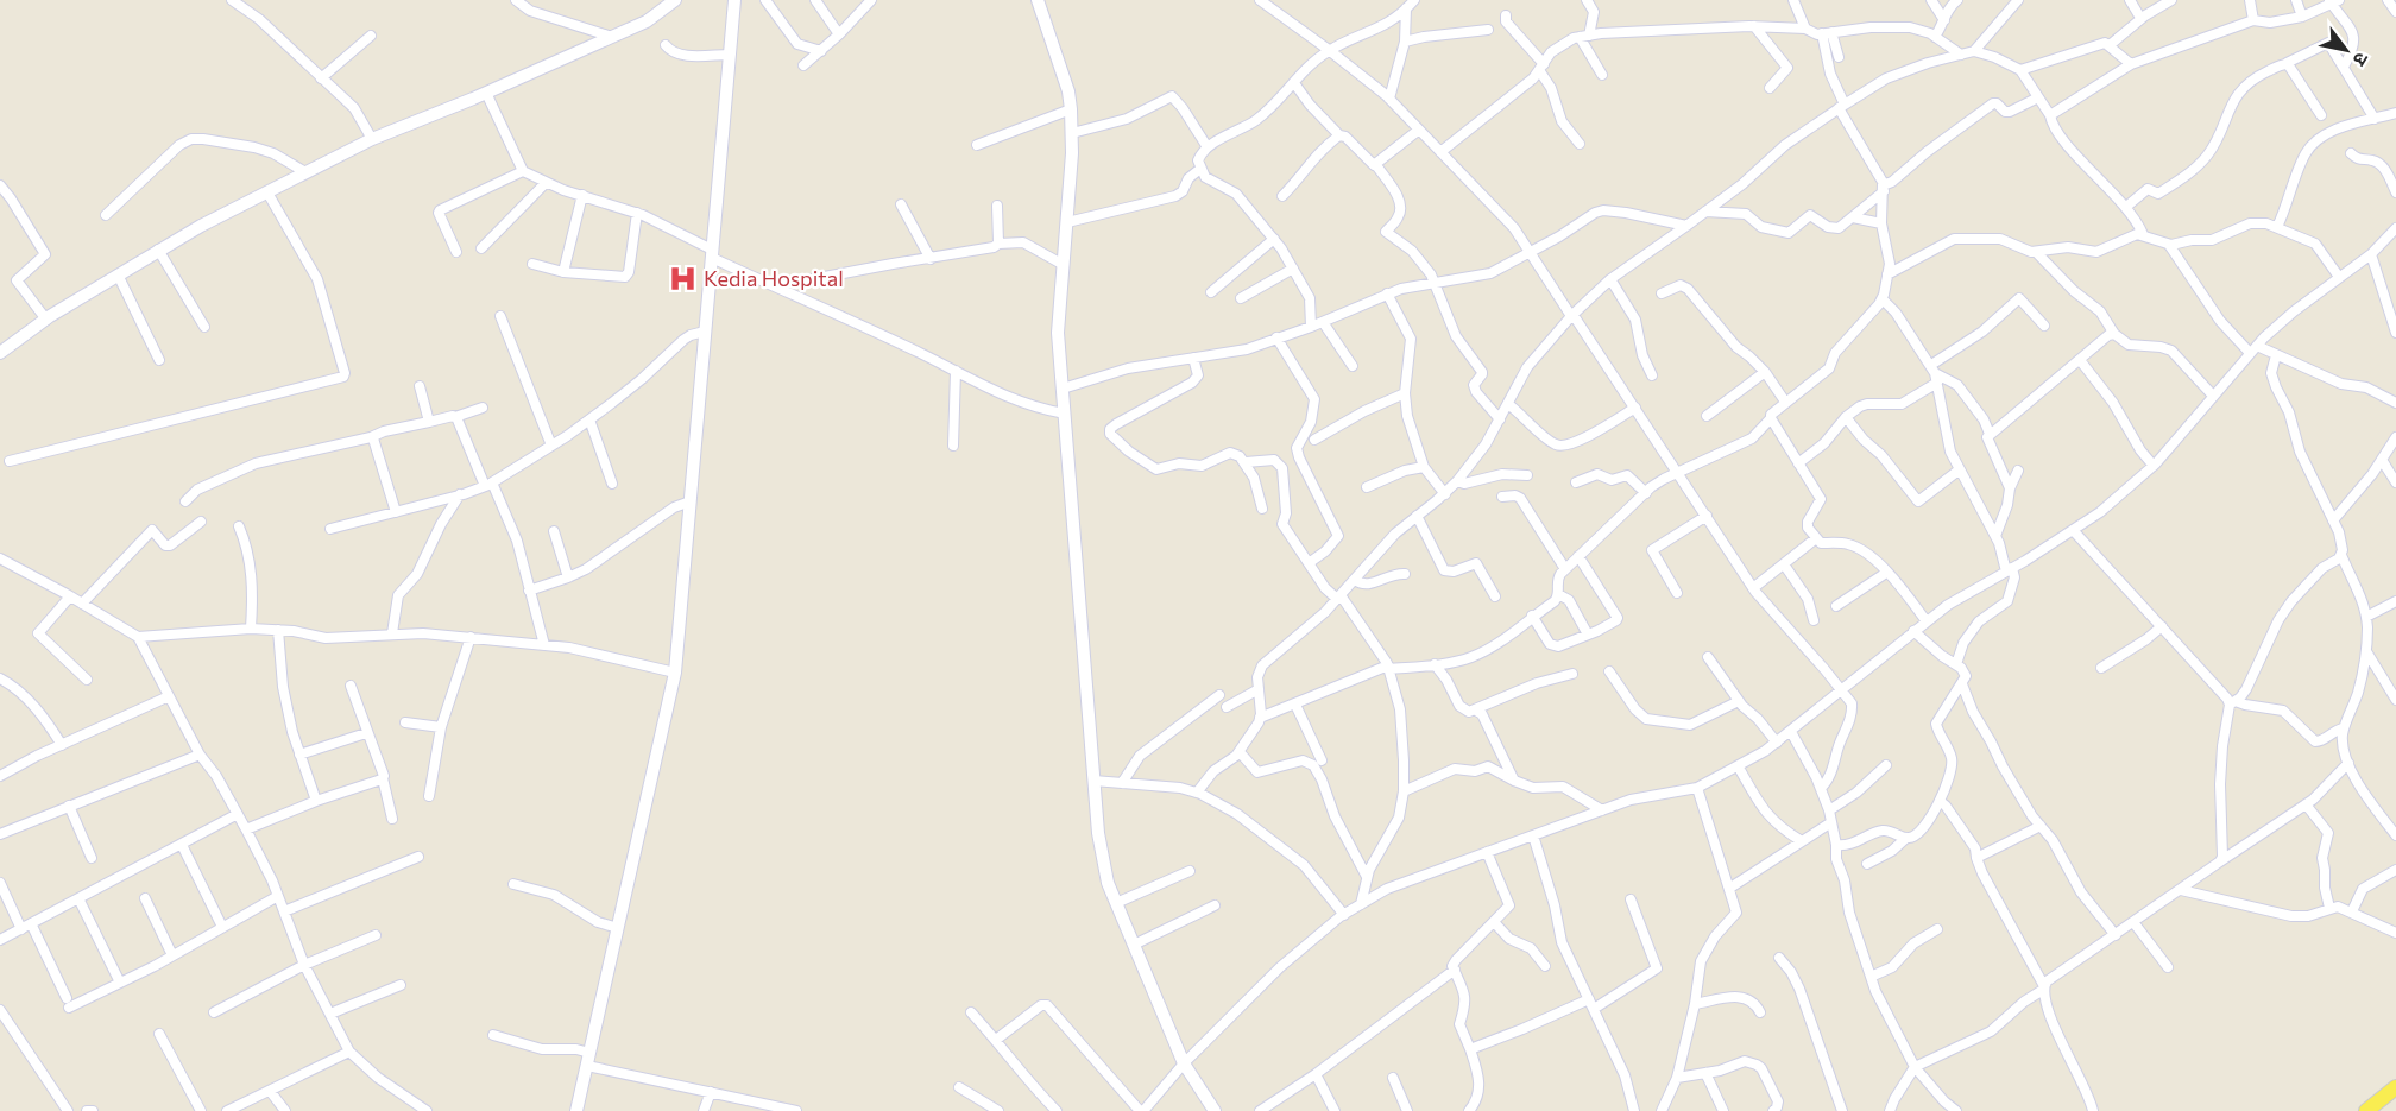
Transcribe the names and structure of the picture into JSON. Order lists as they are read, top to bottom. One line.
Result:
{"places":{"hospital":["Kedia Hospital"]},"north":"bottom right"}
